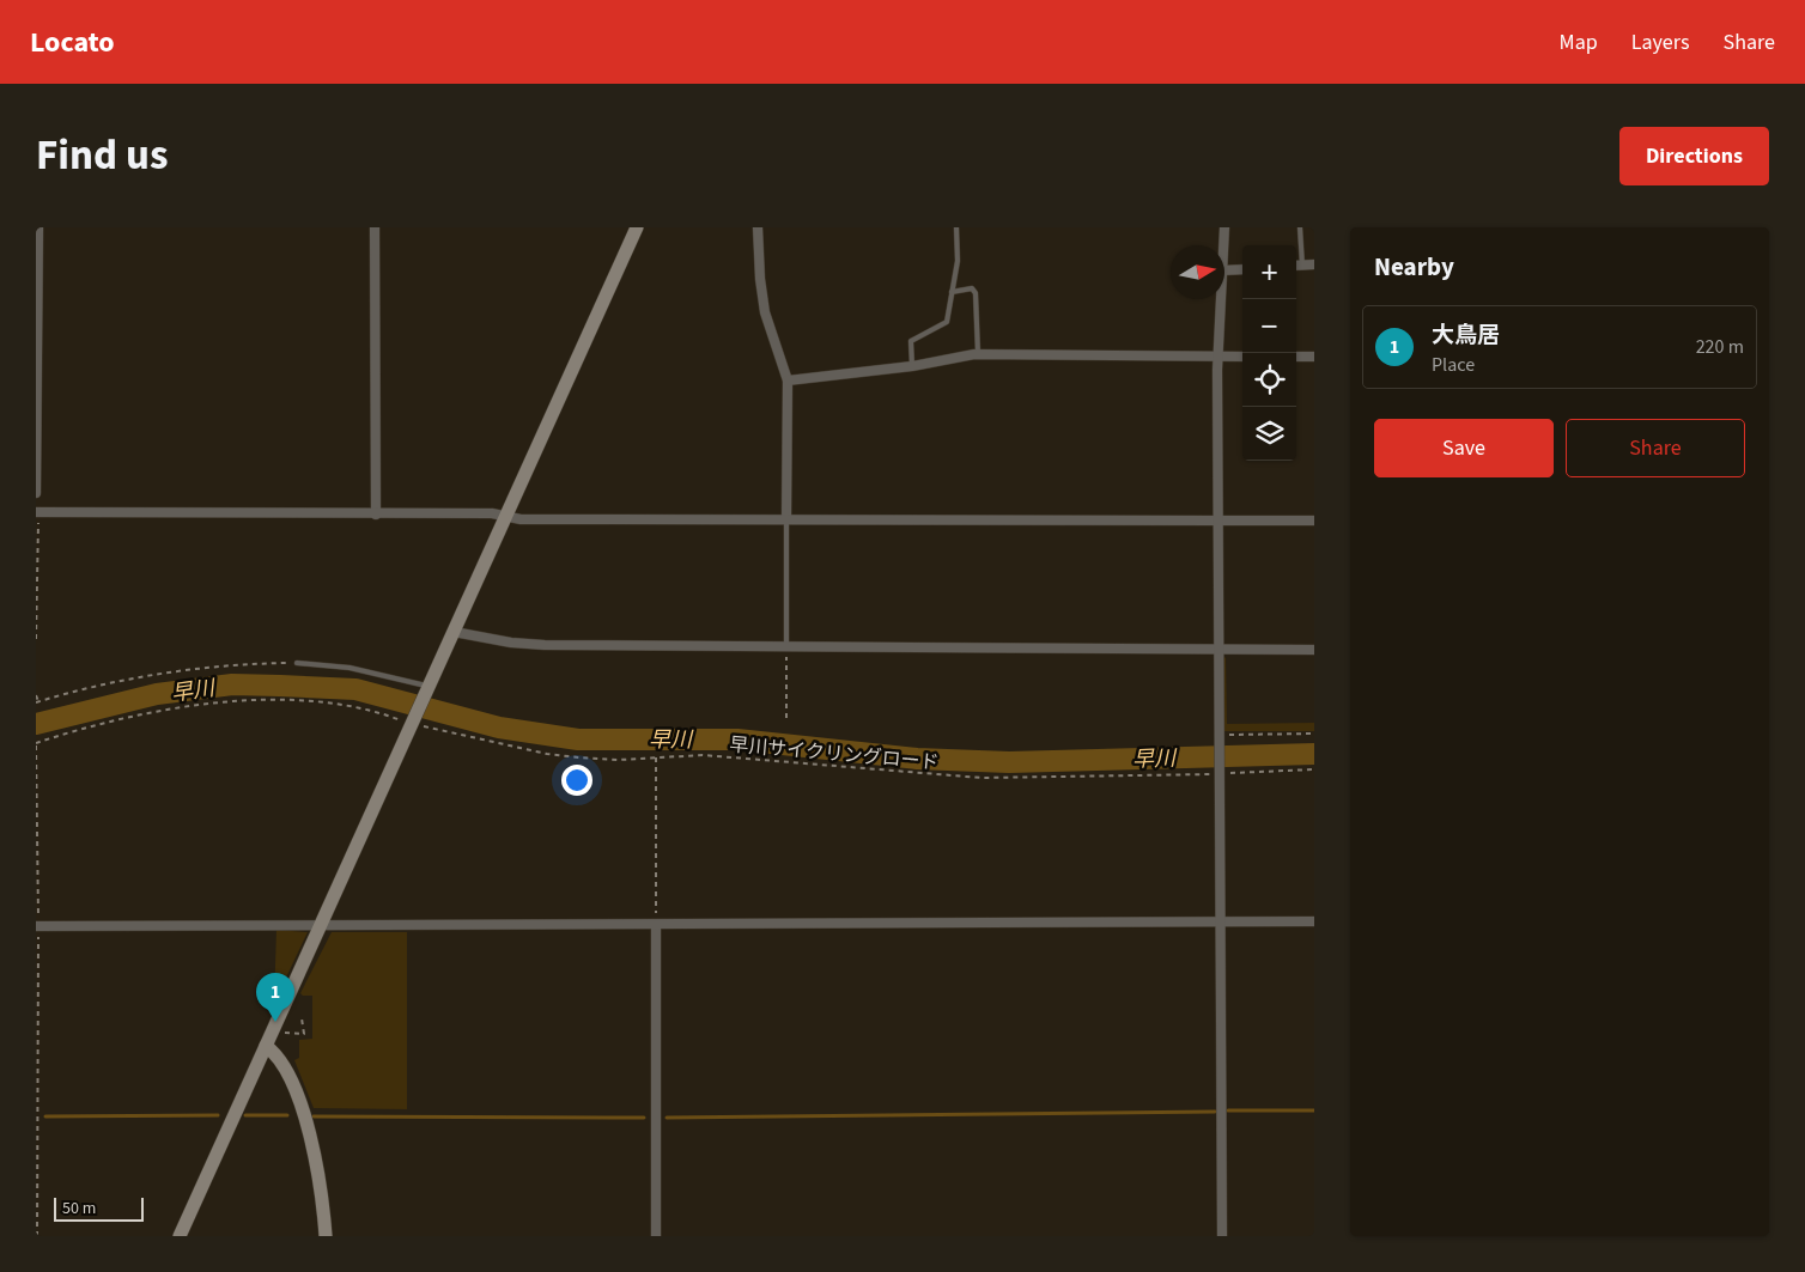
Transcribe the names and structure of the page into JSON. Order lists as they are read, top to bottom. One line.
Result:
{"streets":{"path":["早川サイクリングロード"]},"water":["早川"],"scale_bar":"50 m","north":"right","page":{"header":"Locato","nav":["Map","Layers","Share"],"title":"Find us","buttons":["Directions",["Save","Share"]],"heading":"Nearby","map_buttons":["+","−"],"list":[{"mark":"1","name":"大鳥居","note":"Place","value":"220 m"}],"pins":"1","scale":"50 m"}}
